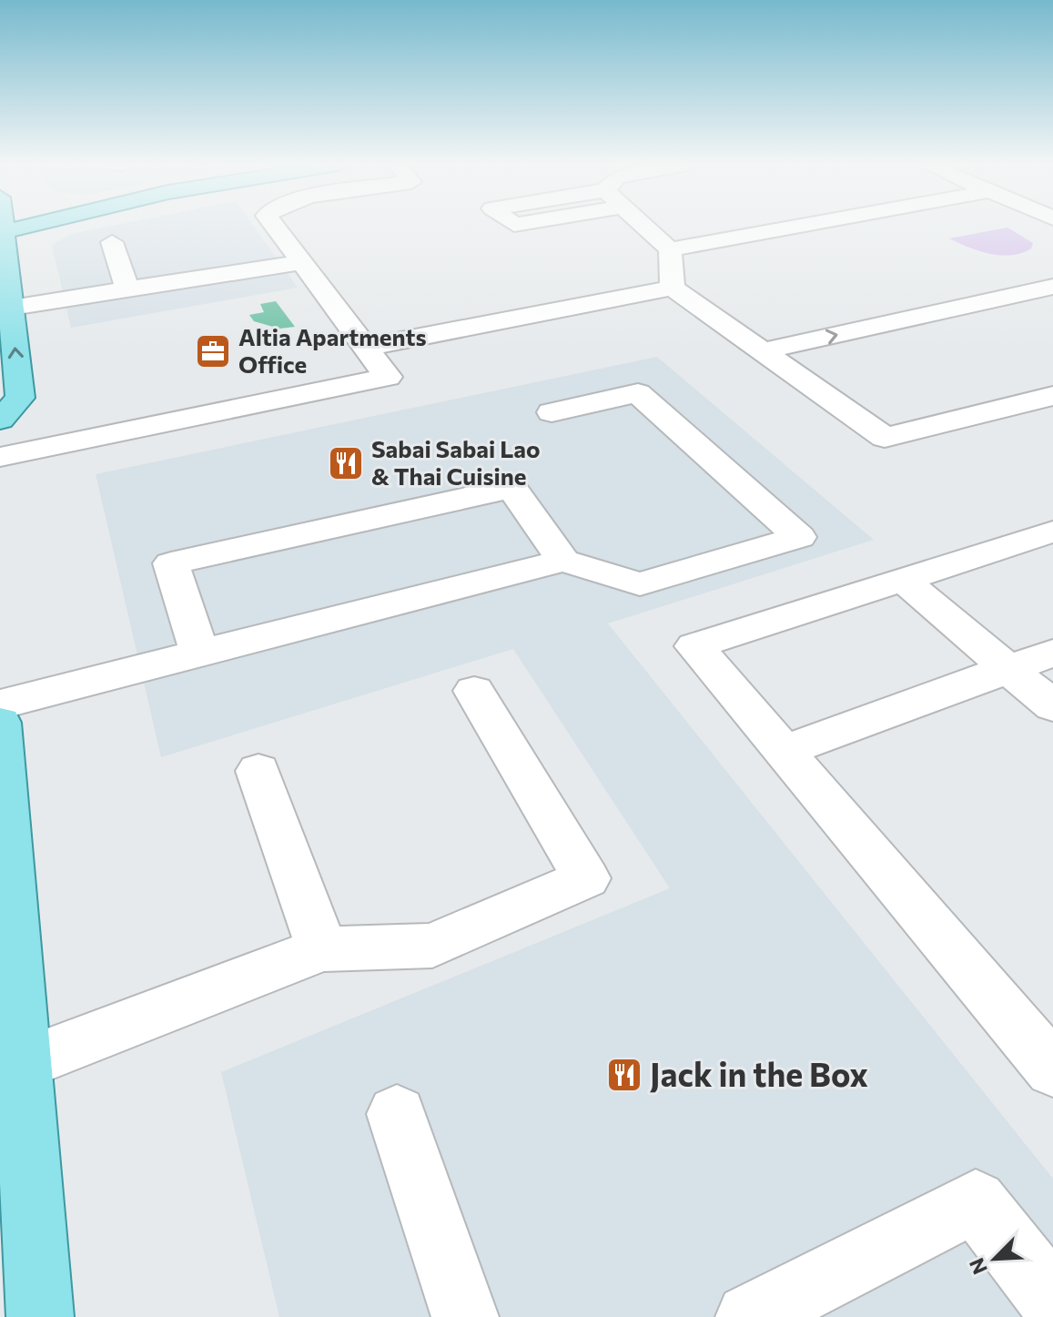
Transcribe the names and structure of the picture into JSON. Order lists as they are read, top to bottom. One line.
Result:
{"places":{"office":["Altia Apartments Office"],"restaurant":["Sabai Sabai Lao & Thai Cuisine","Jack in the Box"]},"north":"bottom left"}
